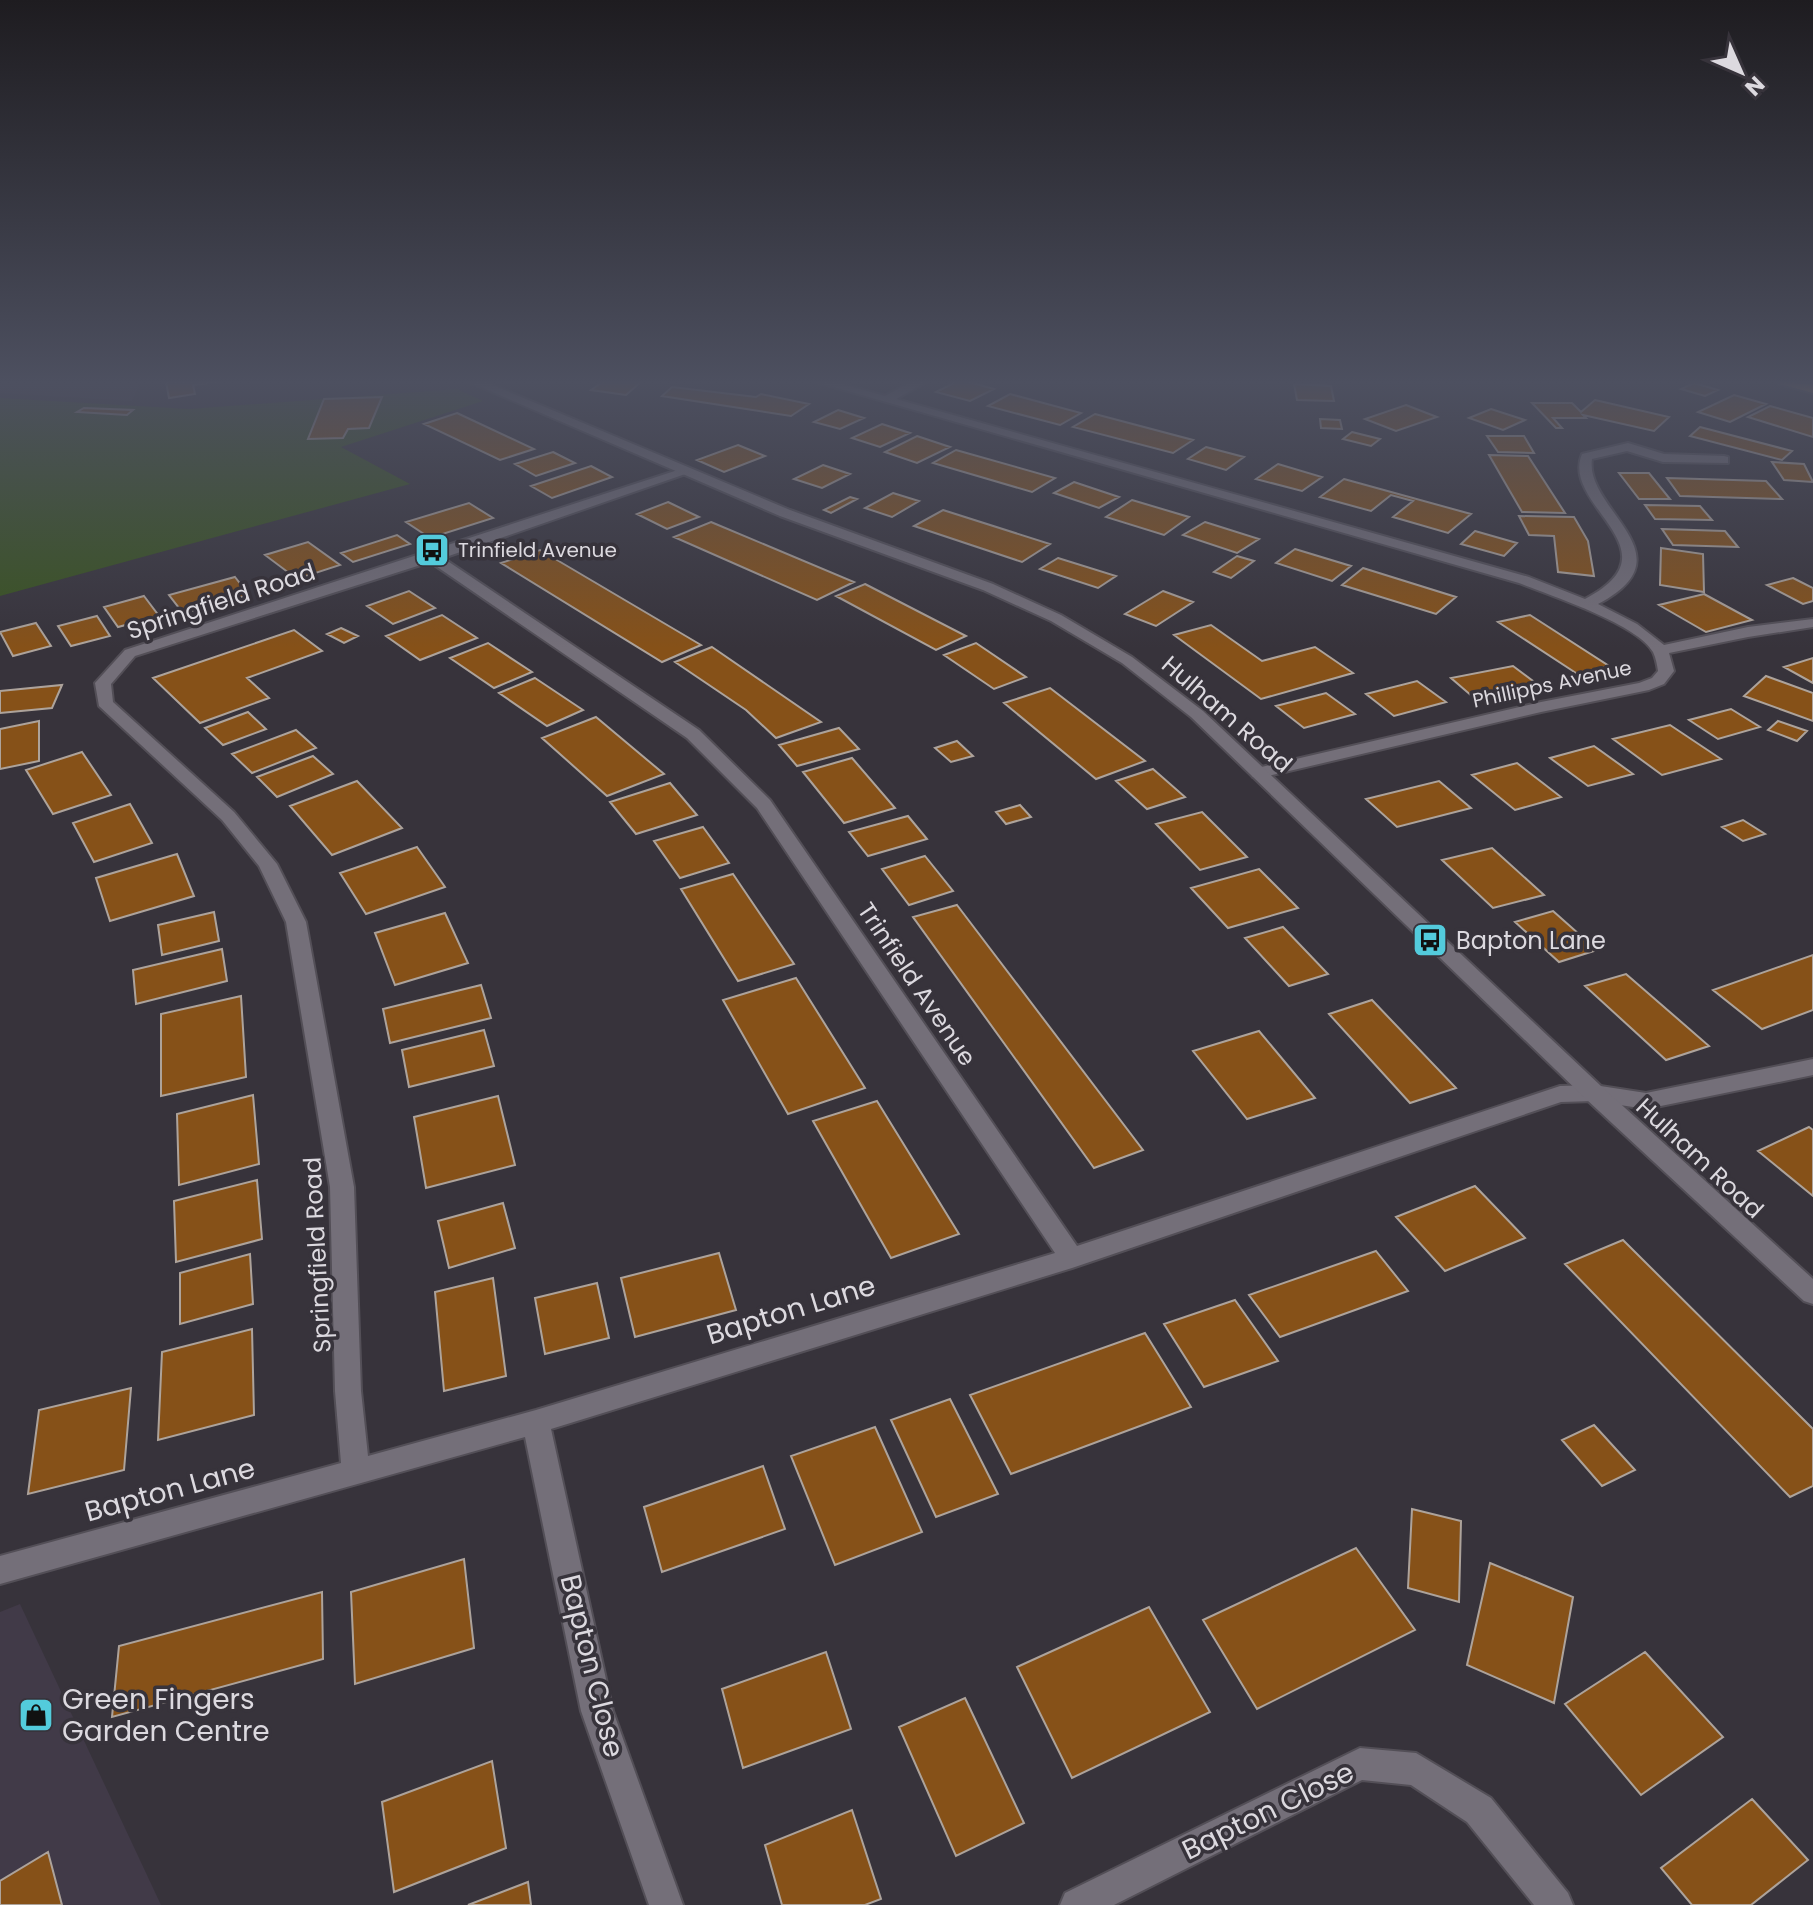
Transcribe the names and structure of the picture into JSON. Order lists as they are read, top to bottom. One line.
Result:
{"streets":{"street":["Springfield Road","Phillipps Avenue","Hulham Road","Trinfield Avenue","Bapton Lane","Bapton Close"]},"crossings":[["Springfield Road","Hulham Road"],["Springfield Road","Trinfield Avenue"],["Springfield Road","Bapton Lane"],["Phillipps Avenue","Hulham Road"],["Hulham Road","Bapton Lane"],["Trinfield Avenue","Bapton Lane"],["Bapton Lane","Bapton Close"]],"places":{"bus stop":["Trinfield Avenue","Bapton Lane"],"shop":["Green Fingers Garden Centre"]},"north":"bottom right"}
